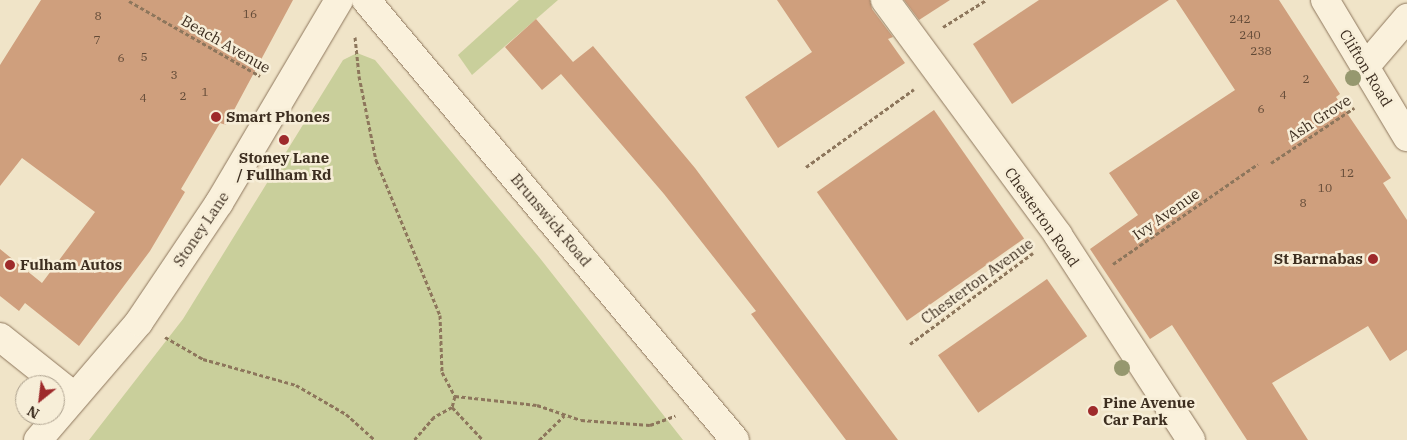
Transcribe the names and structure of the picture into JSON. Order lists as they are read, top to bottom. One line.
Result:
{"streets":{"street":["Clifton Road","Chesterton Road","Brunswick Road","Stoney Lane"],"path":["Beach Avenue","Ash Grove","Ivy Avenue","Chesterton Avenue"]},"crossings":[["Beach Avenue","Stoney Lane"],["Clifton Road","Ash Grove"],["Ivy Avenue","Chesterton Road"],["Chesterton Road","Chesterton Avenue"]],"places":["Smart Phones","Stoney Lane / Fullham Rd","St Barnabas","Fulham Autos","Pine Avenue Car Park"],"house_numbers":["16","8","242","240","7","238","5","6","3","2","1","4","2","4","6","12","10","8"],"north":"bottom left"}
